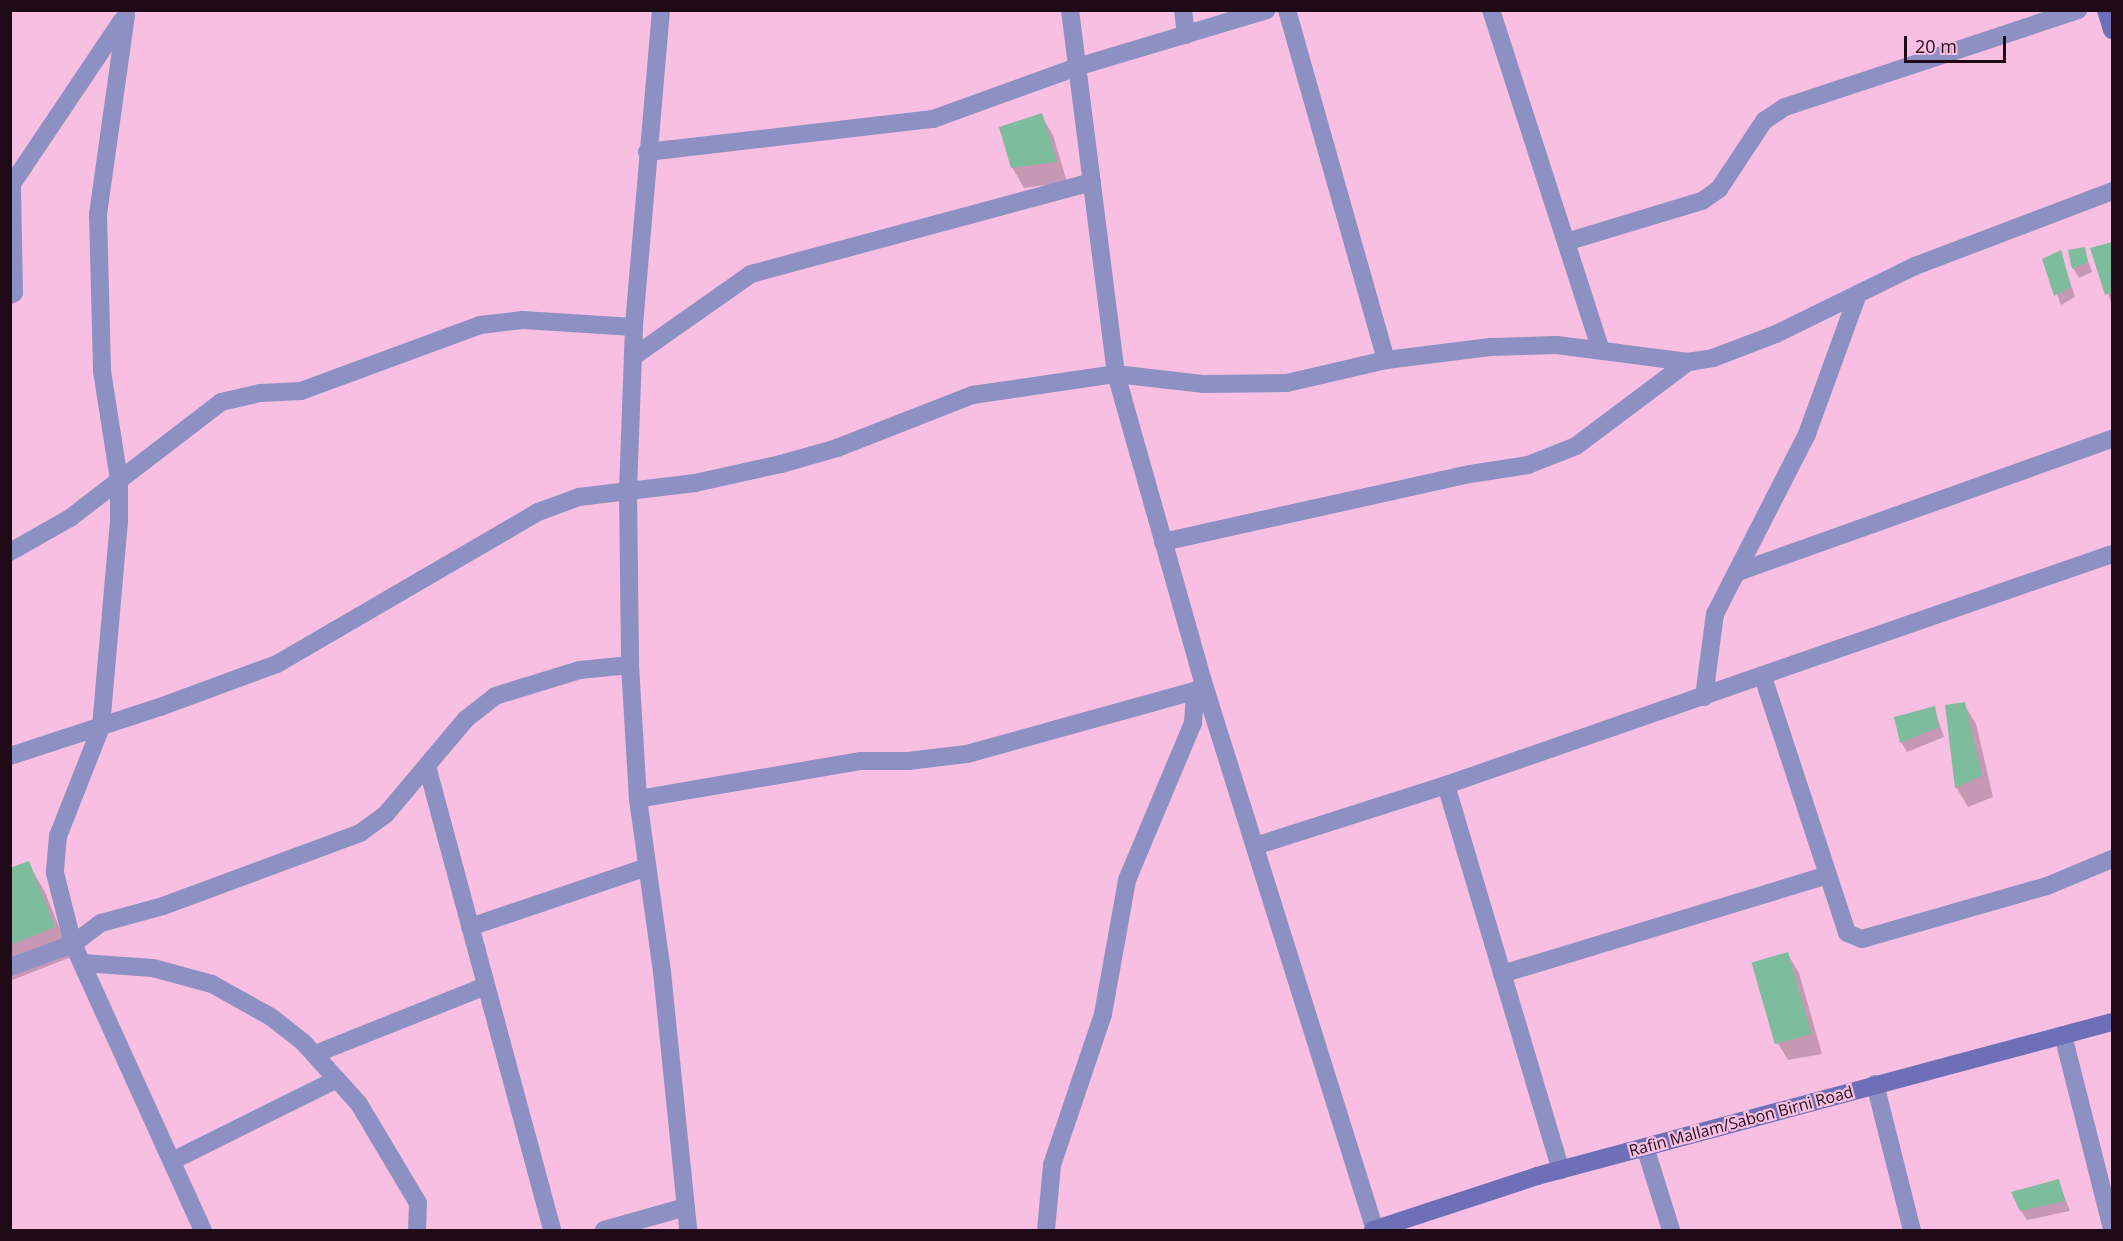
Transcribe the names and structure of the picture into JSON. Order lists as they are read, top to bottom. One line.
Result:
{"streets":{"street":["Rafin Mallam/Sabon Birni Road"]},"scale_bar":"20 m"}
